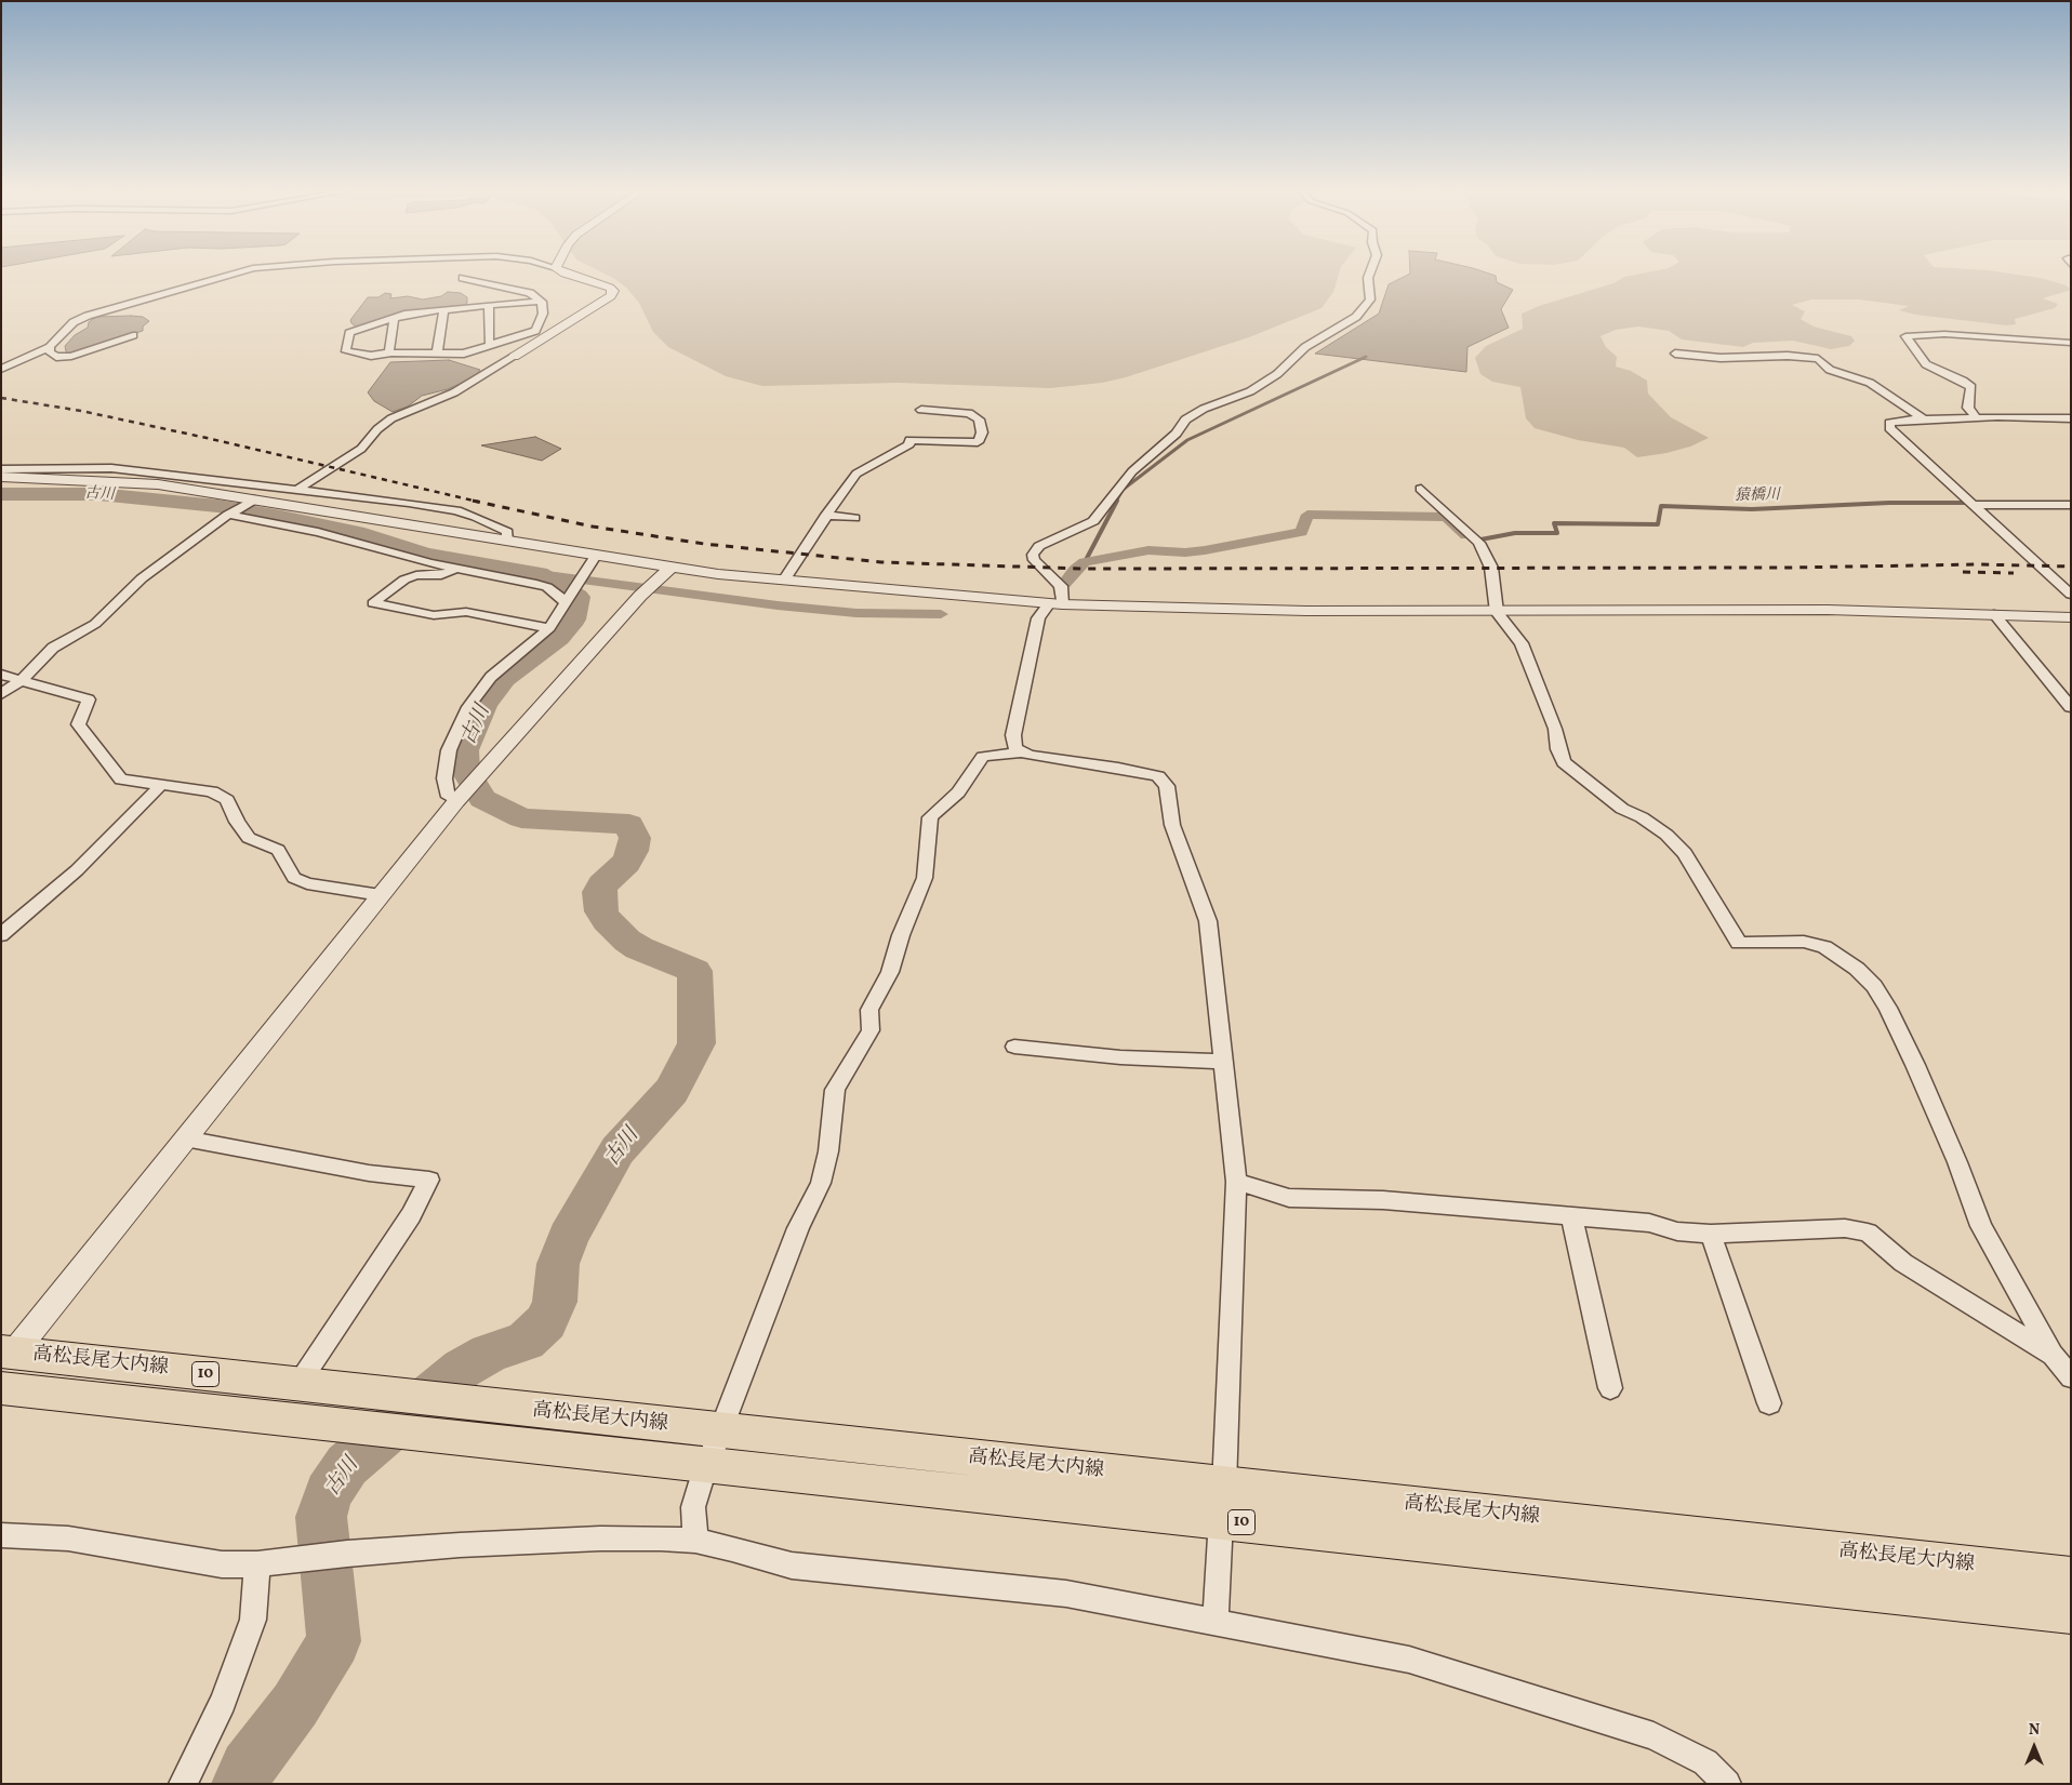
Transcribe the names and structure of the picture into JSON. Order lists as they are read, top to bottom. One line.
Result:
{"streets":{"main road":["高松長尾大内線","10"]},"water":["古川","猿橋川"],"north":"top"}
